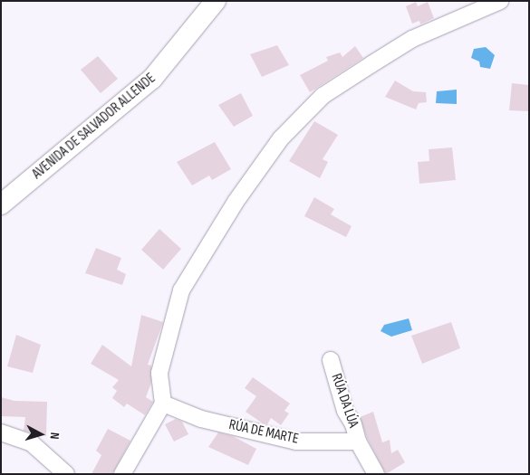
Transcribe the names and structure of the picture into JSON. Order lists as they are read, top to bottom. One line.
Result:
{"streets":{"street":["AVENIDA DE SALVADOR ALLENDE","RÚA DA LÚA","RÚA DE MARTE"]},"crossings":[["RÚA DA LÚA","RÚA DE MARTE"]],"north":"right"}
